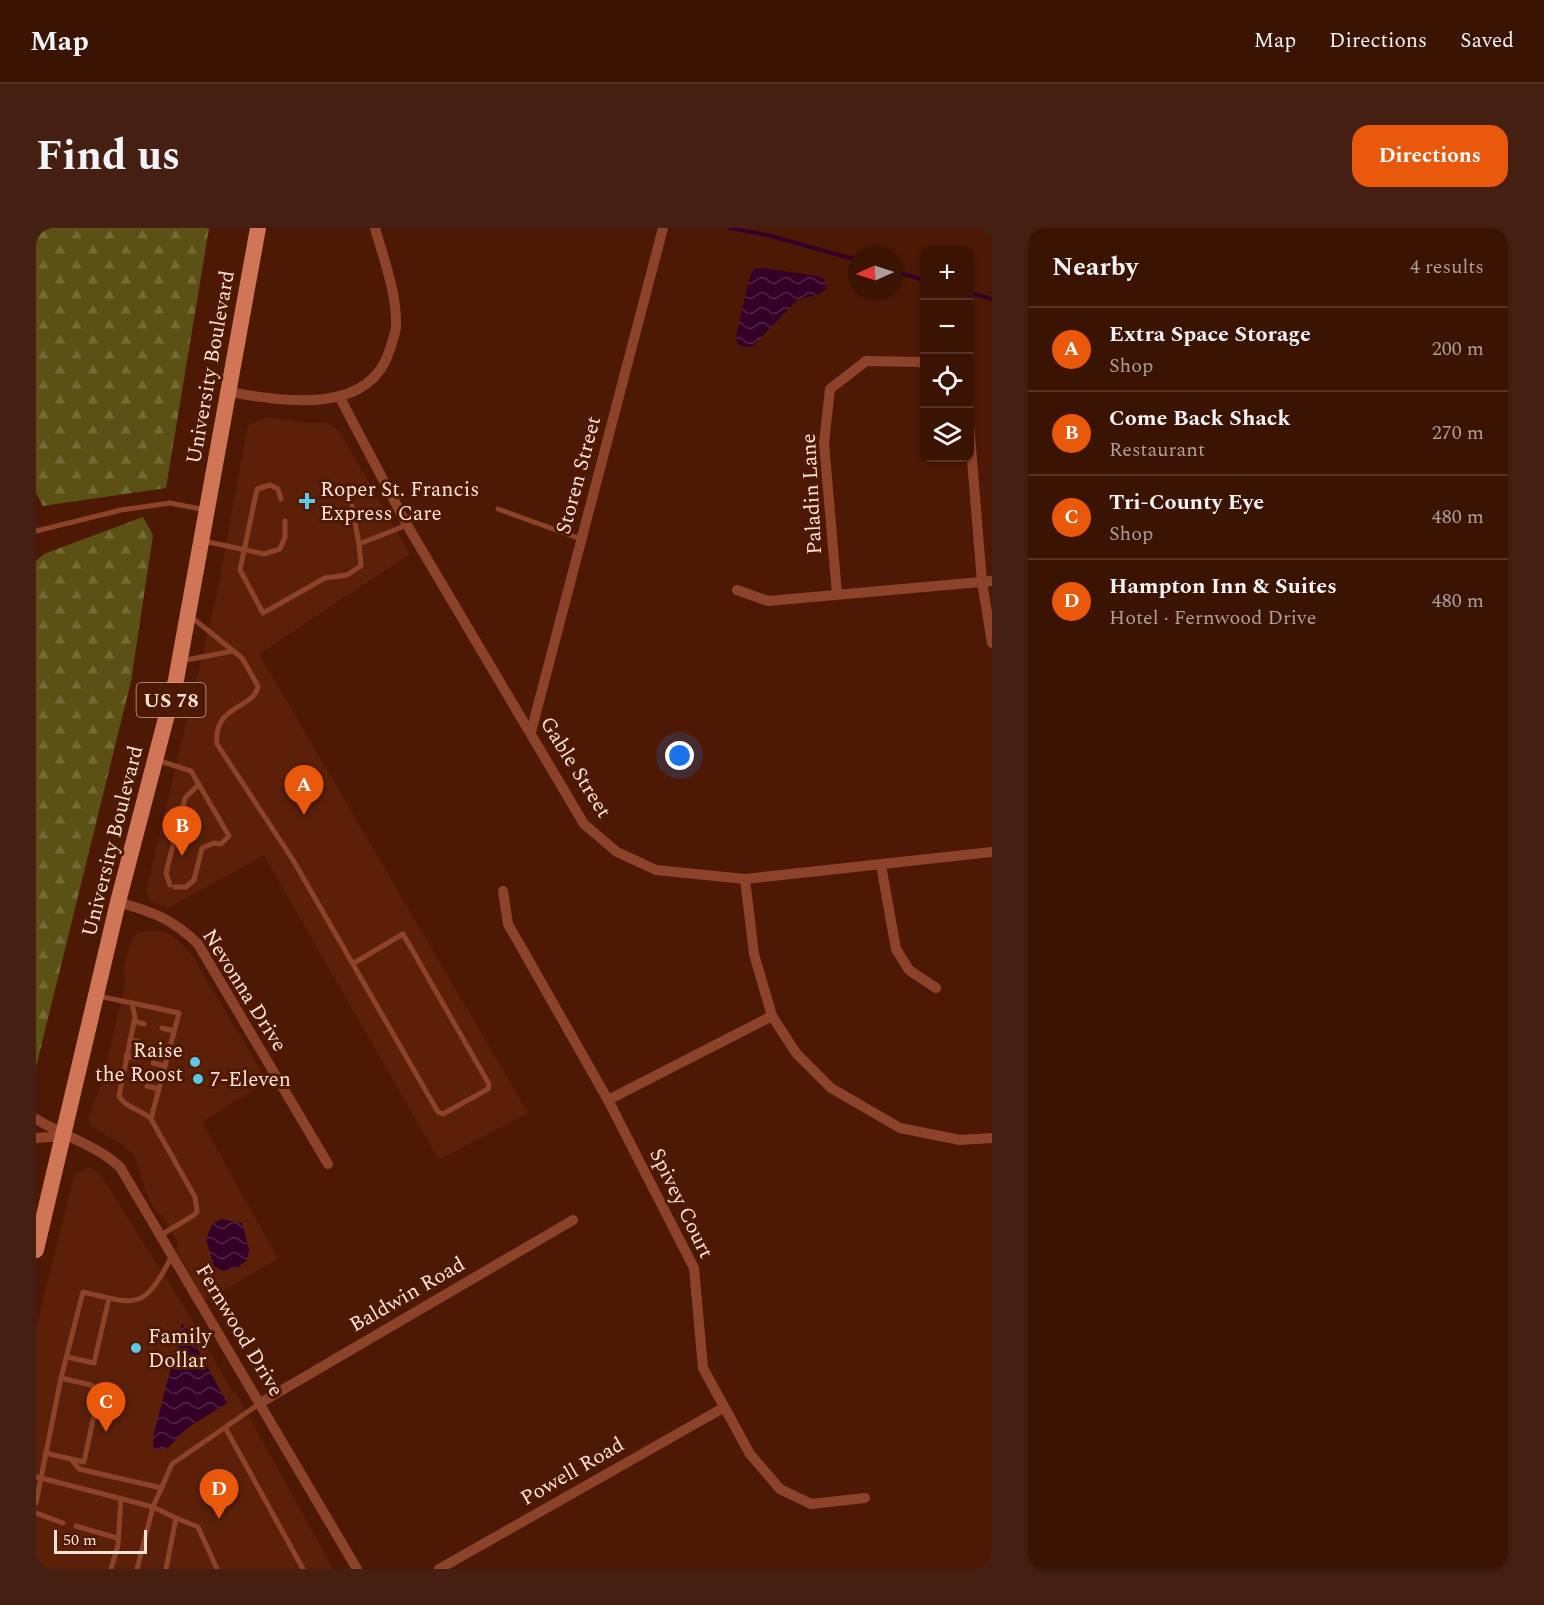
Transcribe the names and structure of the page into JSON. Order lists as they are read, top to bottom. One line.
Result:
{"streets":{"main road":["University Boulevard","US 78"],"street":["Storen Street","Paladin Lane","Gable Street","Nevonna Drive","Spivey Court","Baldwin Road","Fernwood Drive","Powell Road"]},"crossings":[["University Boulevard","Nevonna Drive"],["University Boulevard","Fernwood Drive"],["Storen Street","Gable Street"],["Spivey Court","Powell Road"],["Baldwin Road","Fernwood Drive"]],"places":{"health":["Roper St. Francis Express Care"],"other":["Raise the Roost","7-Eleven","Family Dollar"]},"scale_bar":"50 m","north":"left","page":{"header":"Map","nav":["Map","Directions","Saved"],"title":"Find us","buttons":"Directions","heading":["Nearby","4 results"],"map_buttons":["+","−"],"list":[{"mark":"A","name":"Extra Space Storage","note":"Shop","value":"200 m"},{"mark":"B","name":"Come Back Shack","note":"Restaurant","value":"270 m"},{"mark":"C","name":"Tri-County Eye","note":"Shop","value":"480 m"},{"mark":"D","name":"Hampton Inn & Suites","note":"Hotel · Fernwood Drive","value":"480 m"}],"pins":["A","B","C","D"],"scale":"50 m"}}
